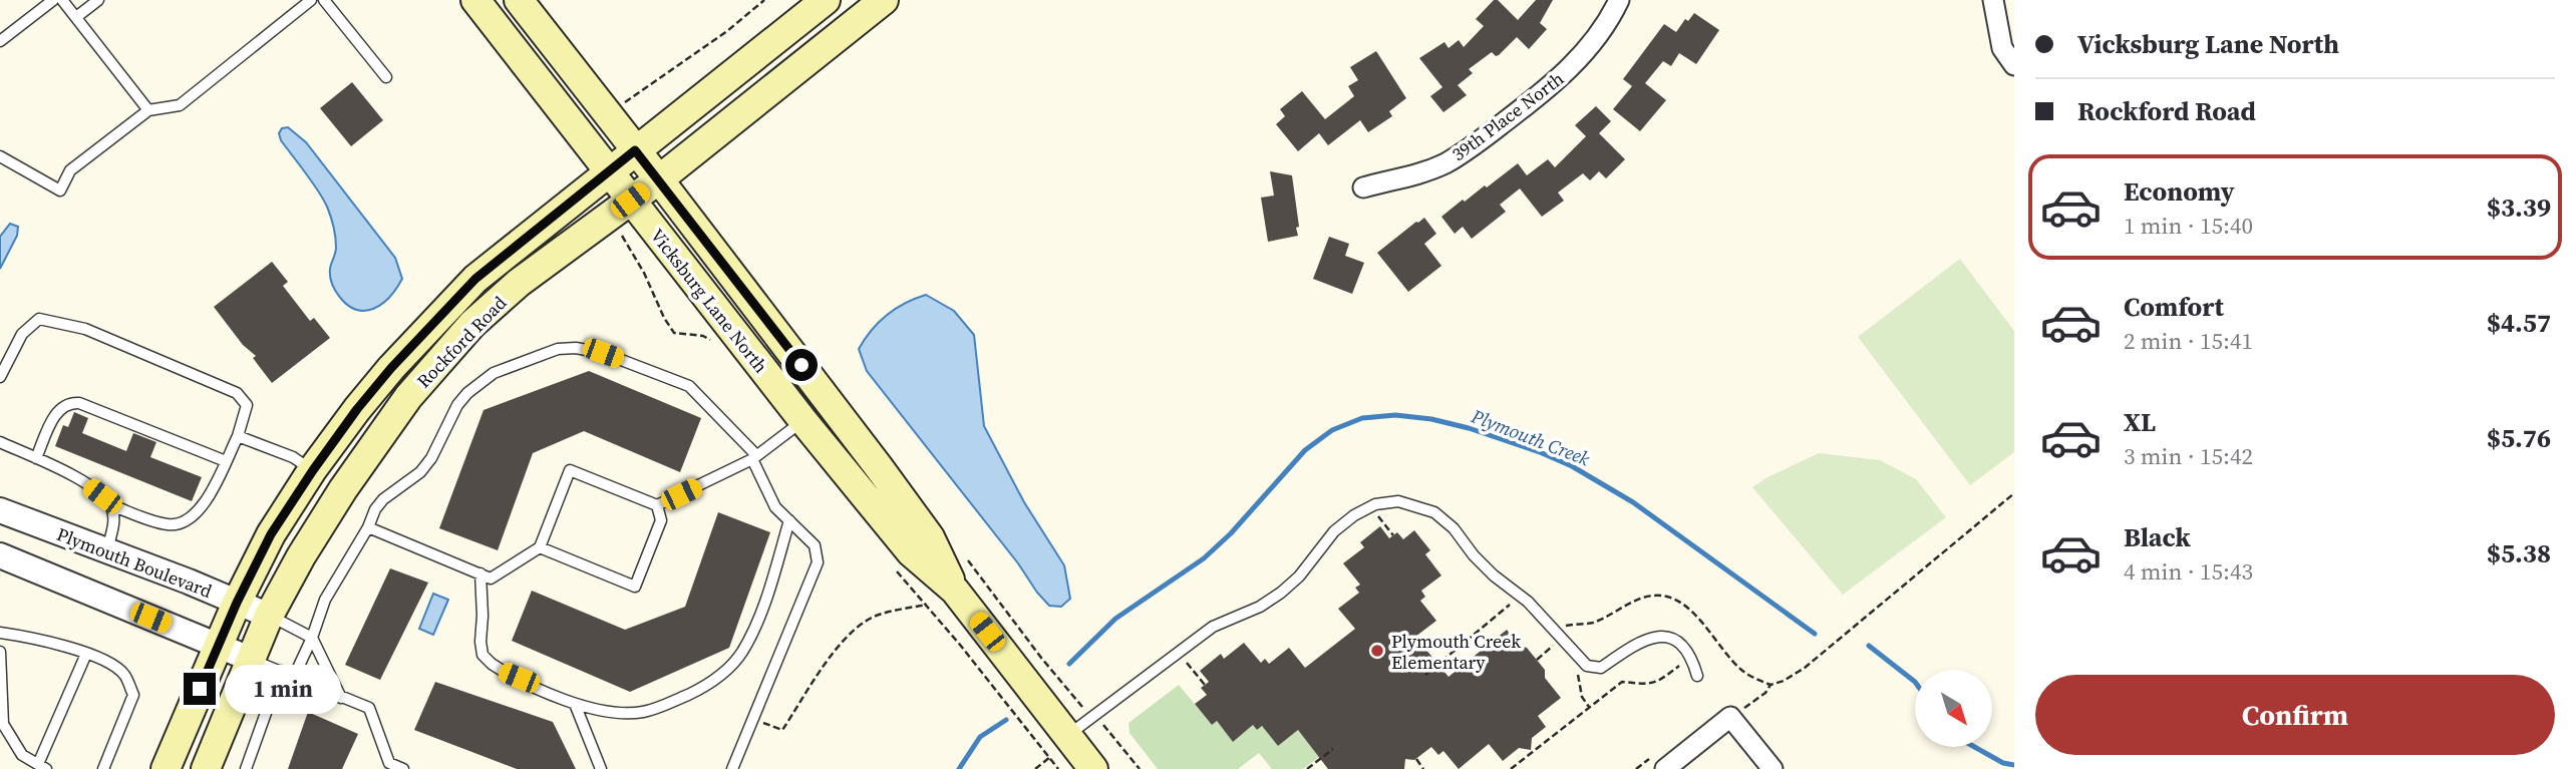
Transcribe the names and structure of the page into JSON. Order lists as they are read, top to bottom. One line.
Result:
{"streets":{"main road":["Vicksburg Lane North","Rockford Road"],"street":["39th Place North","Plymouth Boulevard"]},"crossings":[["Vicksburg Lane North","Rockford Road"],["Rockford Road","Plymouth Boulevard"]],"water":["Plymouth Creek"],"places":["Plymouth Creek Elementary"],"north":"bottom right","page":{"banner":["Vicksburg Lane North","Rockford Road"],"list":[{"name":"Economy","note":"1 min · 15:40","value":"$3.39"},{"name":"Comfort","note":"2 min · 15:41","value":"$4.57"},{"name":"XL","note":"3 min · 15:42","value":"$5.76"},{"name":"Black","note":"4 min · 15:43","value":"$5.38"}],"buttons":"Confirm","bubble":"1 min"}}
